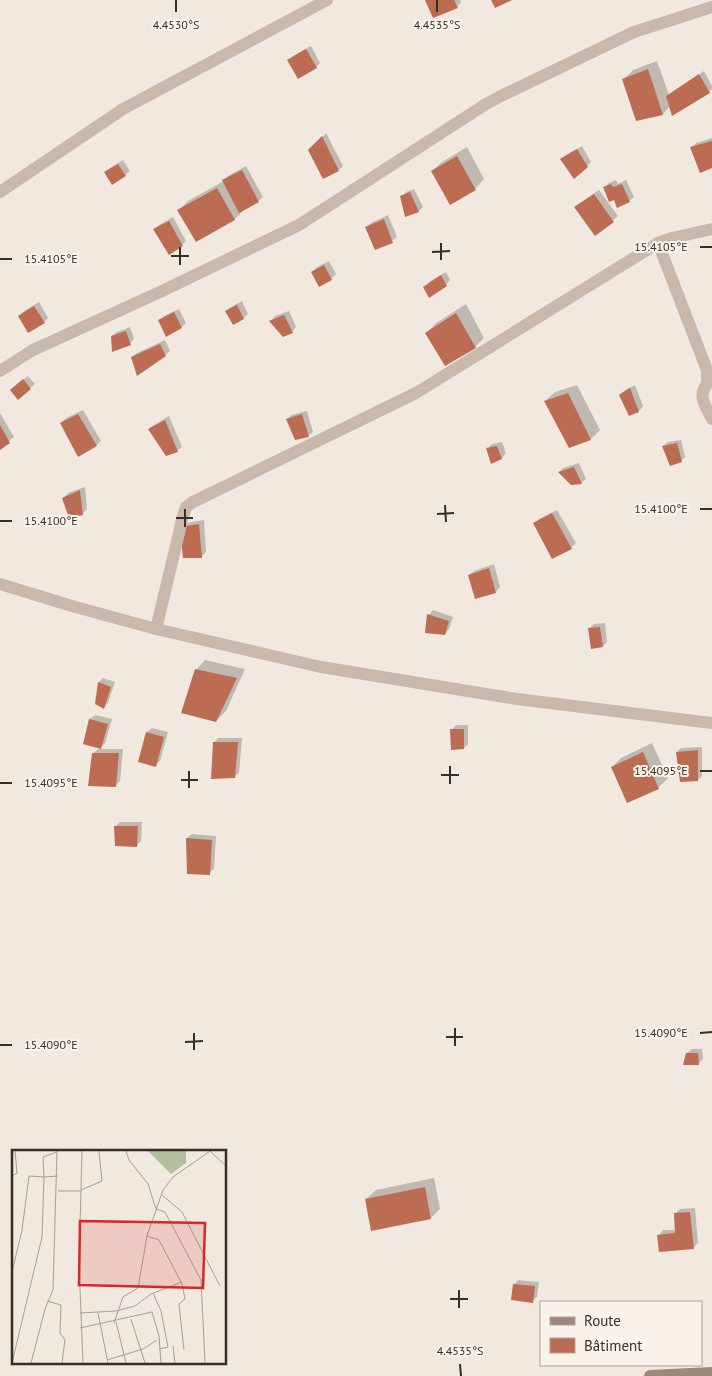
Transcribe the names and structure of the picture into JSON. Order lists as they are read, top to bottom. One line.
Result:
{"legend":["Route","Bâtiment"],"coordinates":["4.4530°S","4.4535°S","15.4105°E","15.4100°E","15.4095°E","15.4090°E"]}
